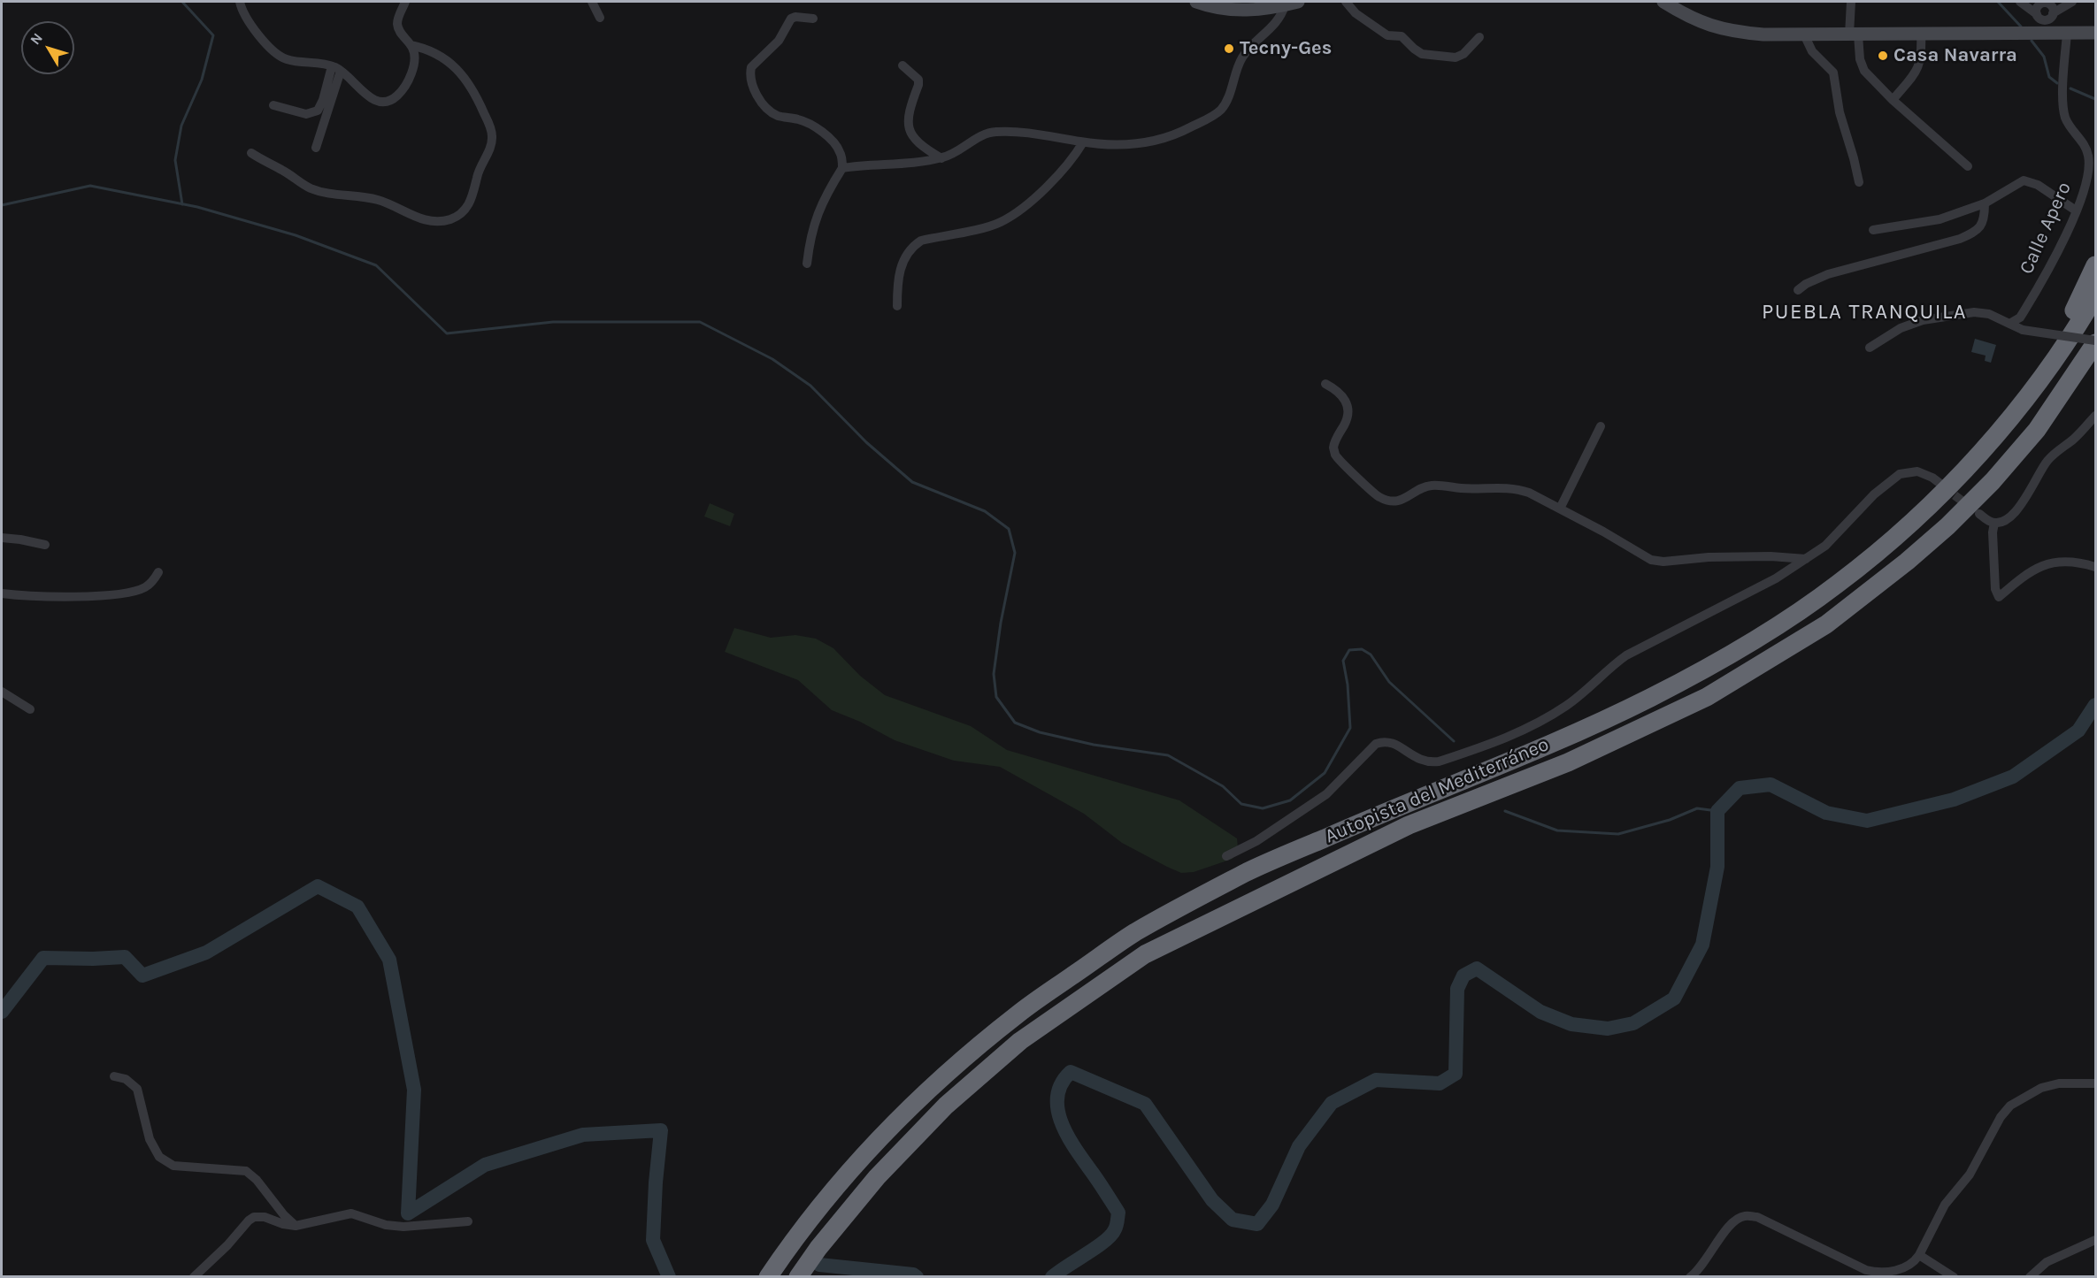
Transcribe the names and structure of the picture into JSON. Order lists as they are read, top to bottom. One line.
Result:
{"streets":{"highway":["Autopista del Mediterráneo"],"street":["Calle Apero"]},"districts":["PUEBLA TRANQUILA"],"places":["Tecny-Ges","Casa Navarra"],"north":"top left"}
